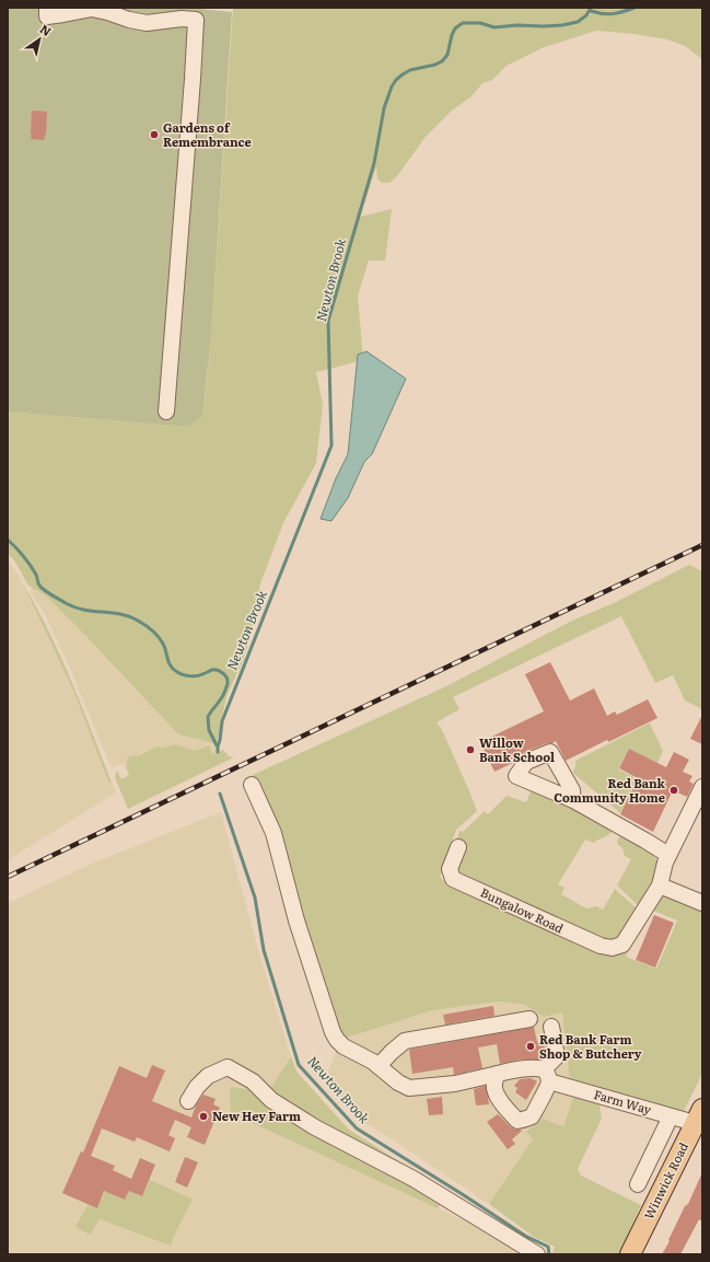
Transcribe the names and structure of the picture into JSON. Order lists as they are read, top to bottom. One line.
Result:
{"streets":{"main road":["Winwick Road"],"street":["Bungalow Road","Farm Way"]},"crossings":[["Farm Way","Winwick Road"]],"water":["Newton Brook"],"places":["Gardens of Remembrance","Willow Bank School","Red Bank Community Home","Red Bank Farm Shop & Butchery","New Hey Farm"],"north":"top right"}
